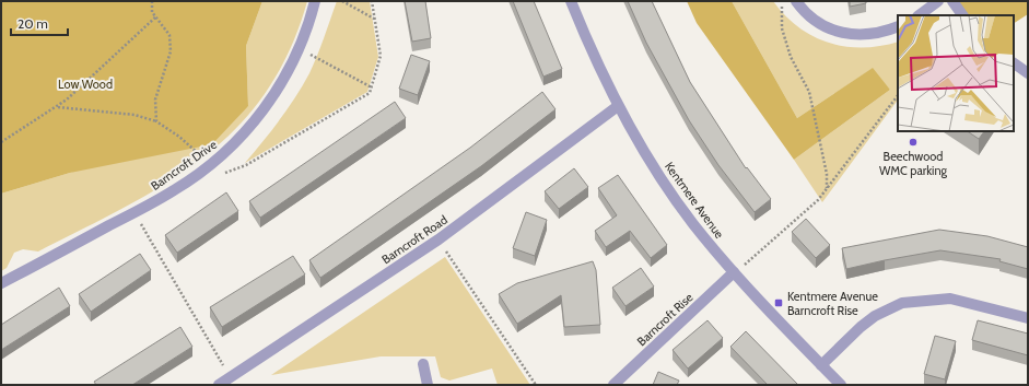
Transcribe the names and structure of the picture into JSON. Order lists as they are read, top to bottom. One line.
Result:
{"streets":{"street":["Barncroft Drive","Kentmere Avenue","Barncroft Road","Barncroft Rise"]},"crossings":[["Kentmere Avenue","Barncroft Road"],["Kentmere Avenue","Barncroft Rise"]],"parks":["Low Wood"],"places":{"other":["Beechwood WMC parking"],"transit":["Kentmere Avenue Barncroft Rise"]},"scale_bar":"20 m"}
